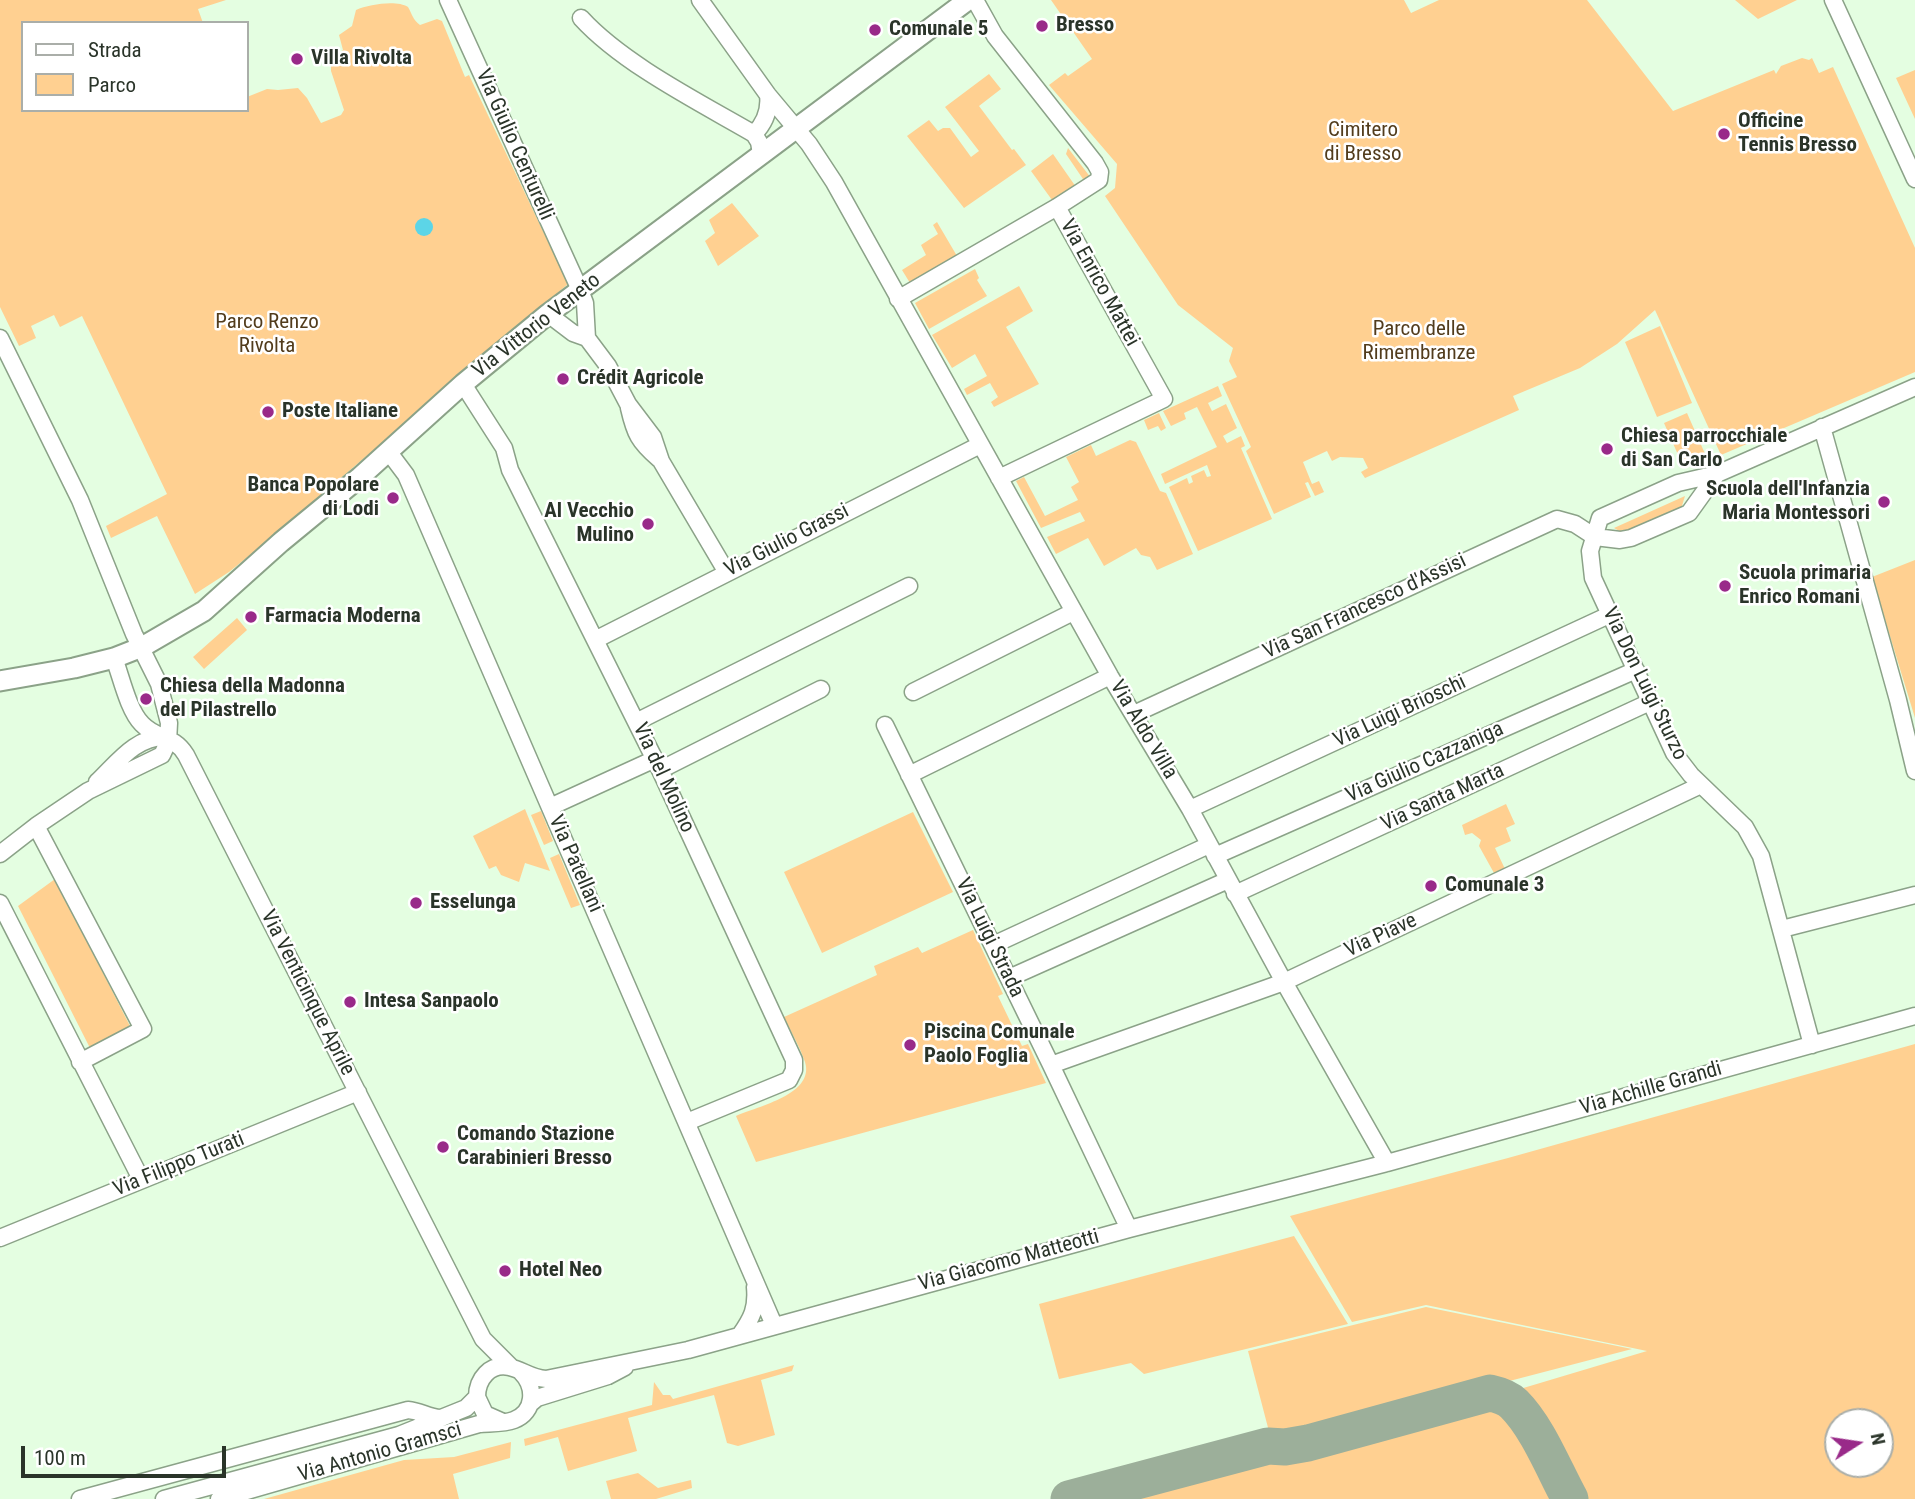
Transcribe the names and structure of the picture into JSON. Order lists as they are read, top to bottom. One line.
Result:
{"streets":{"main road":["Via Vittorio Veneto"],"street":["Via Giulio Centurelli","Via Enrico Mattei","Via Giulio Grassi","Via San Francesco d'Assisi","Via Don Luigi Sturzo","Via Luigi Brioschi","Via Aldo Villa","Via Giulio Cazzaniga","Via del Molino","Via Santa Marta","Via Patellani","Via Piave","Via Luigi Strada","Via Venticinque Aprile","Via Achille Grandi","Via Filippo Turati","Via Giacomo Matteotti","Via Antonio Gramsci"]},"crossings":[["Via Giulio Centurelli","Via Vittorio Veneto"],["Via Enrico Mattei","Via Vittorio Veneto"],["Via Enrico Mattei","Via Aldo Villa"],["Via Vittorio Veneto","Via Aldo Villa"],["Via Vittorio Veneto","Via del Molino"],["Via Vittorio Veneto","Via Patellani"],["Via Giulio Grassi","Via Aldo Villa"],["Via Giulio Grassi","Via del Molino"],["Via San Francesco d'Assisi","Via Don Luigi Sturzo"],["Via San Francesco d'Assisi","Via Aldo Villa"],["Via Don Luigi Sturzo","Via Luigi Brioschi"],["Via Don Luigi Sturzo","Via Giulio Cazzaniga"],["Via Don Luigi Sturzo","Via Santa Marta"],["Via Don Luigi Sturzo","Via Piave"],["Via Don Luigi Sturzo","Via Achille Grandi"],["Via Luigi Brioschi","Via Aldo Villa"],["Via Aldo Villa","Via Giulio Cazzaniga"],["Via Aldo Villa","Via Santa Marta"],["Via Aldo Villa","Via Piave"],["Via Aldo Villa","Via Achille Grandi"],["Via Aldo Villa","Via Giacomo Matteotti"],["Via Giulio Cazzaniga","Via Luigi Strada"],["Via del Molino","Via Patellani"],["Via Santa Marta","Via Luigi Strada"],["Via Patellani","Via Giacomo Matteotti"],["Via Piave","Via Luigi Strada"],["Via Luigi Strada","Via Giacomo Matteotti"],["Via Venticinque Aprile","Via Filippo Turati"],["Via Venticinque Aprile","Via Giacomo Matteotti"],["Via Venticinque Aprile","Via Antonio Gramsci"],["Via Achille Grandi","Via Giacomo Matteotti"],["Via Giacomo Matteotti","Via Antonio Gramsci"]],"parks":["Cimitero di Bresso","Parco Renzo Rivolta","Parco delle Rimembranze"],"places":["Bresso","Comunale 5","Villa Rivolta","Officine Tennis Bresso","Crédit Agricole","Poste Italiane","Chiesa parrocchiale di San Carlo","Banca Popolare di Lodi","Scuola dell'Infanzia Maria Montessori","Al Vecchio Mulino","Scuola primaria Enrico Romani","Farmacia Moderna","Chiesa della Madonna del Pilastrello","Comunale 3","Esselunga","Intesa Sanpaolo","Piscina Comunale Paolo Foglia","Comando Stazione Carabinieri Bresso","Hotel Neo"],"legend":["Strada","Parco"],"scale_bar":"100 m","north":"right"}
